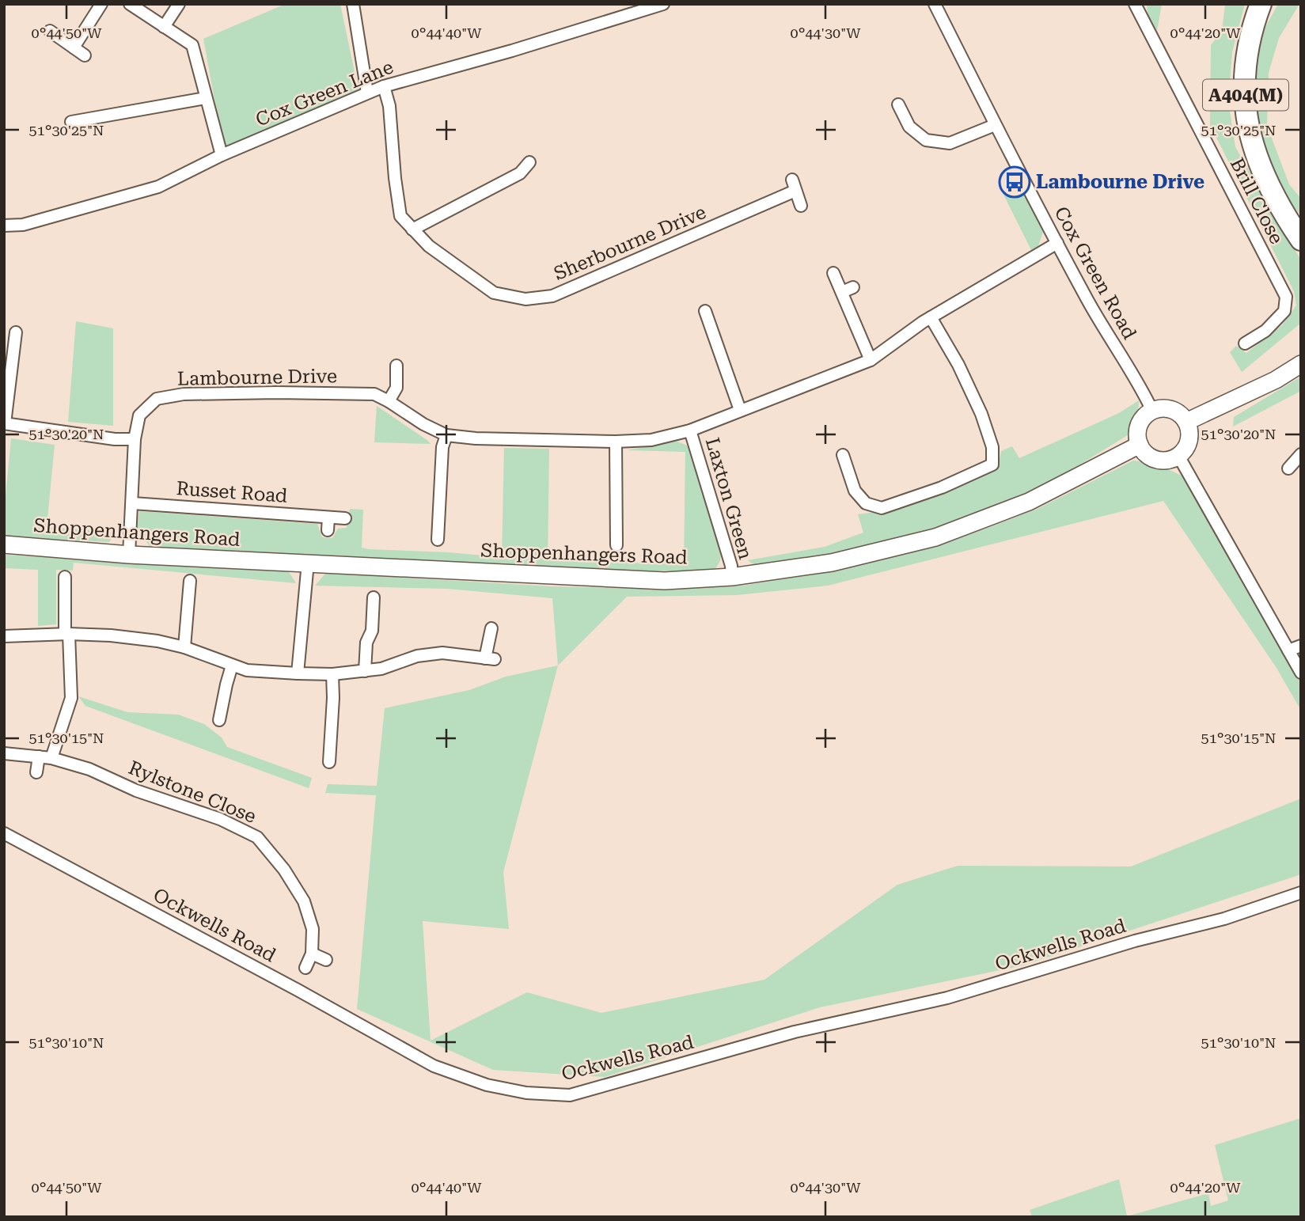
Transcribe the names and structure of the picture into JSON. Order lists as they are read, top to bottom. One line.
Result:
{"streets":{"highway":["A404(M)"],"street":["Cox Green Lane","Brill Close","Sherbourne Drive","Cox Green Road","Lambourne Drive","Russet Road","Laxton Green","Shoppenhangers Road","Rylstone Close","Ockwells Road"]},"crossings":[["Cox Green Lane","Sherbourne Drive"],["Cox Green Road","Lambourne Drive"],["Cox Green Road","Shoppenhangers Road"],["Lambourne Drive","Russet Road"],["Lambourne Drive","Laxton Green"],["Lambourne Drive","Shoppenhangers Road"],["Laxton Green","Shoppenhangers Road"]],"places":{"bus stop":["Lambourne Drive"]},"coordinates":["0°44'50\"W","0°44'40\"W","0°44'30\"W","0°44'20\"W","51°30'25\"N","51°30'20\"N","51°30'15\"N","51°30'10\"N"]}
